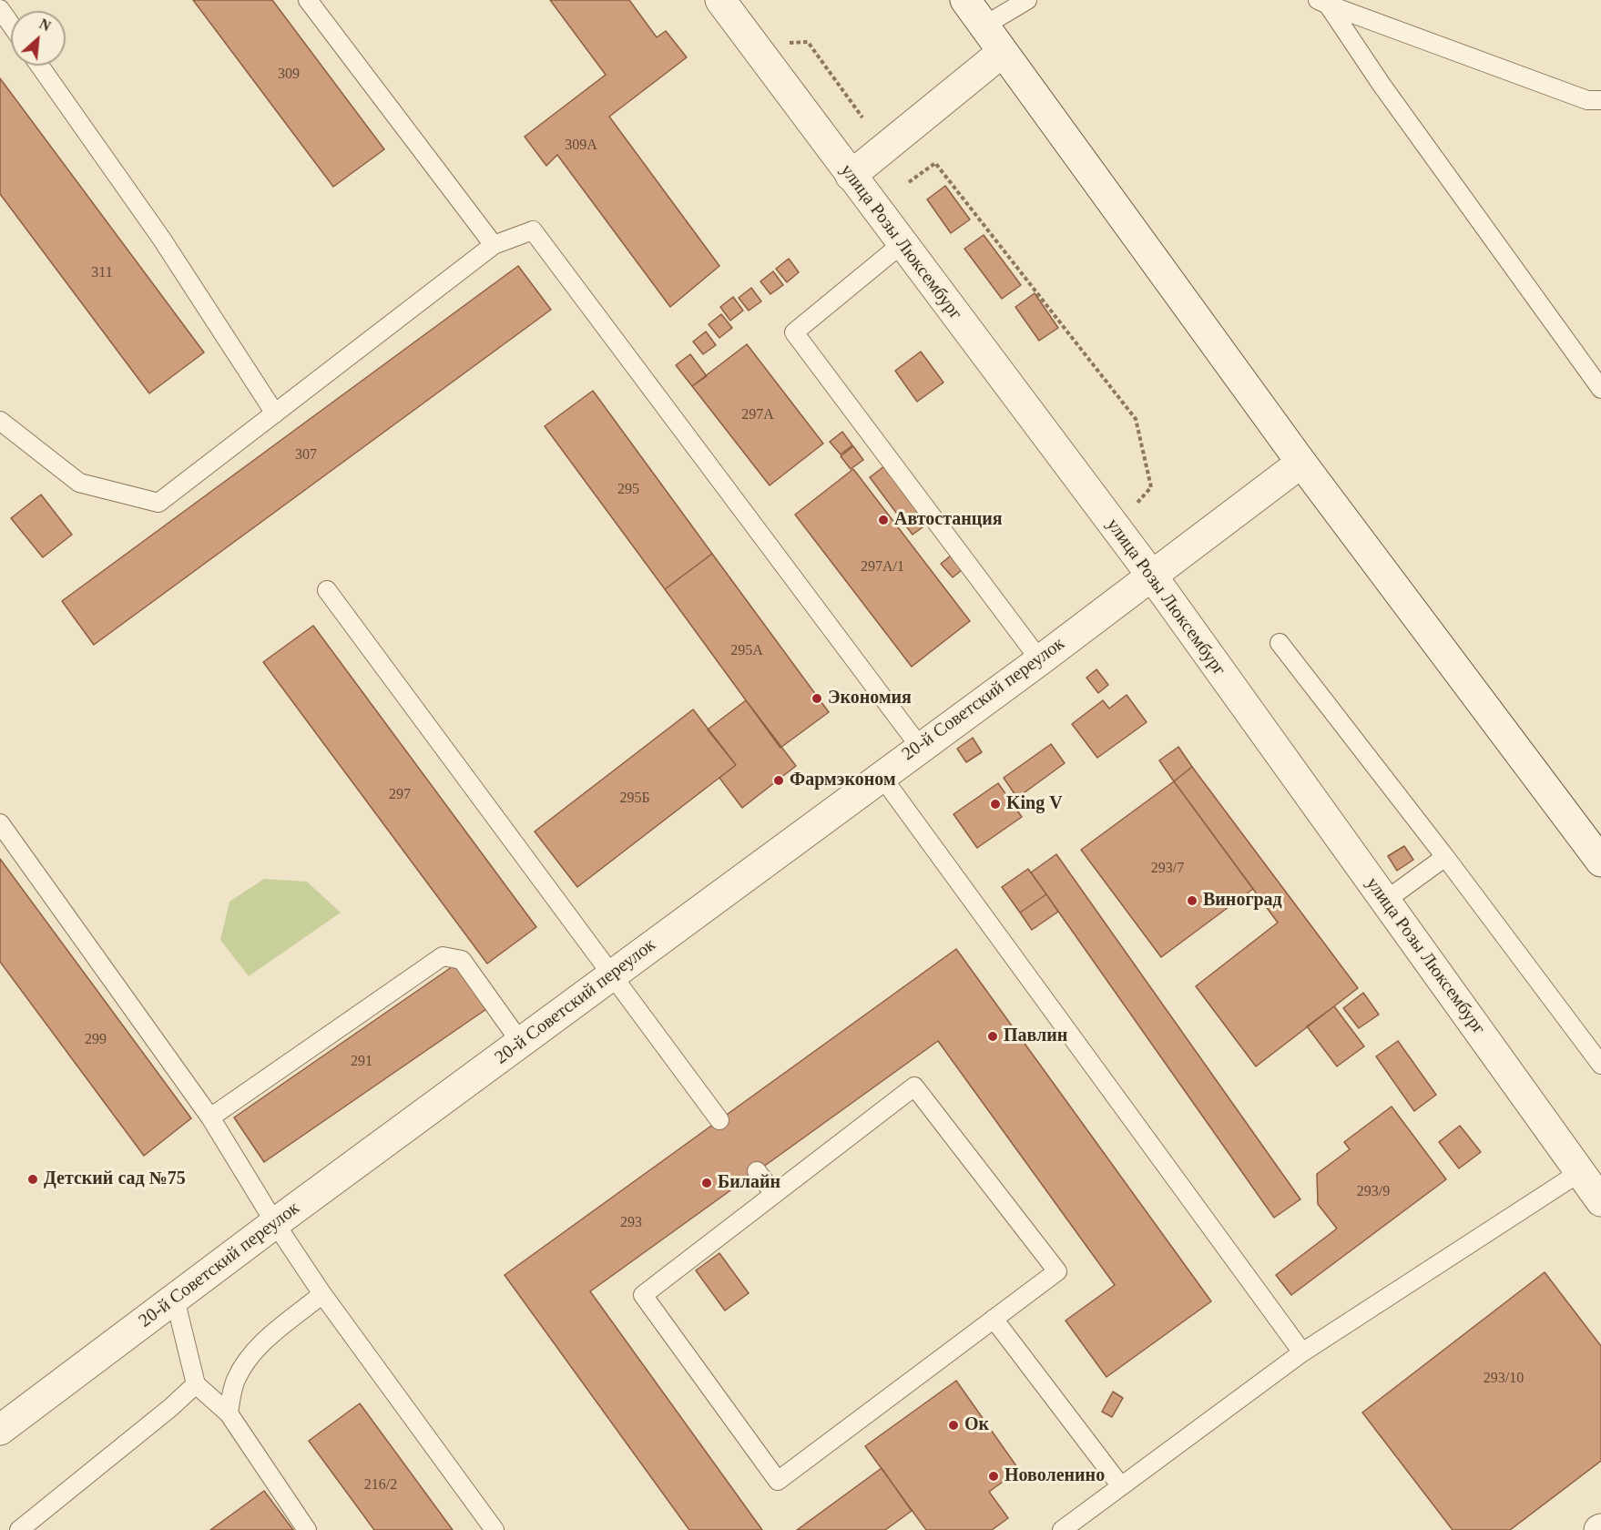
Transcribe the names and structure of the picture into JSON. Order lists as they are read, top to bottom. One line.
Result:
{"streets":{"street":["улица Розы Люксембург","20-й Советский переулок"]},"crossings":[["улица Розы Люксембург","20-й Советский переулок"]],"places":["Автостанция","Экономия","Фармэконом","King V","Виноград","Павлин","Детский сад №75","Билайн","Ок","Новоленино"],"house_numbers":["309","309А","311","297А","307","295","297А/1","295А","297","295Б","293/7","299","291","293/9","293","293/10","216/2"],"north":"top right"}
